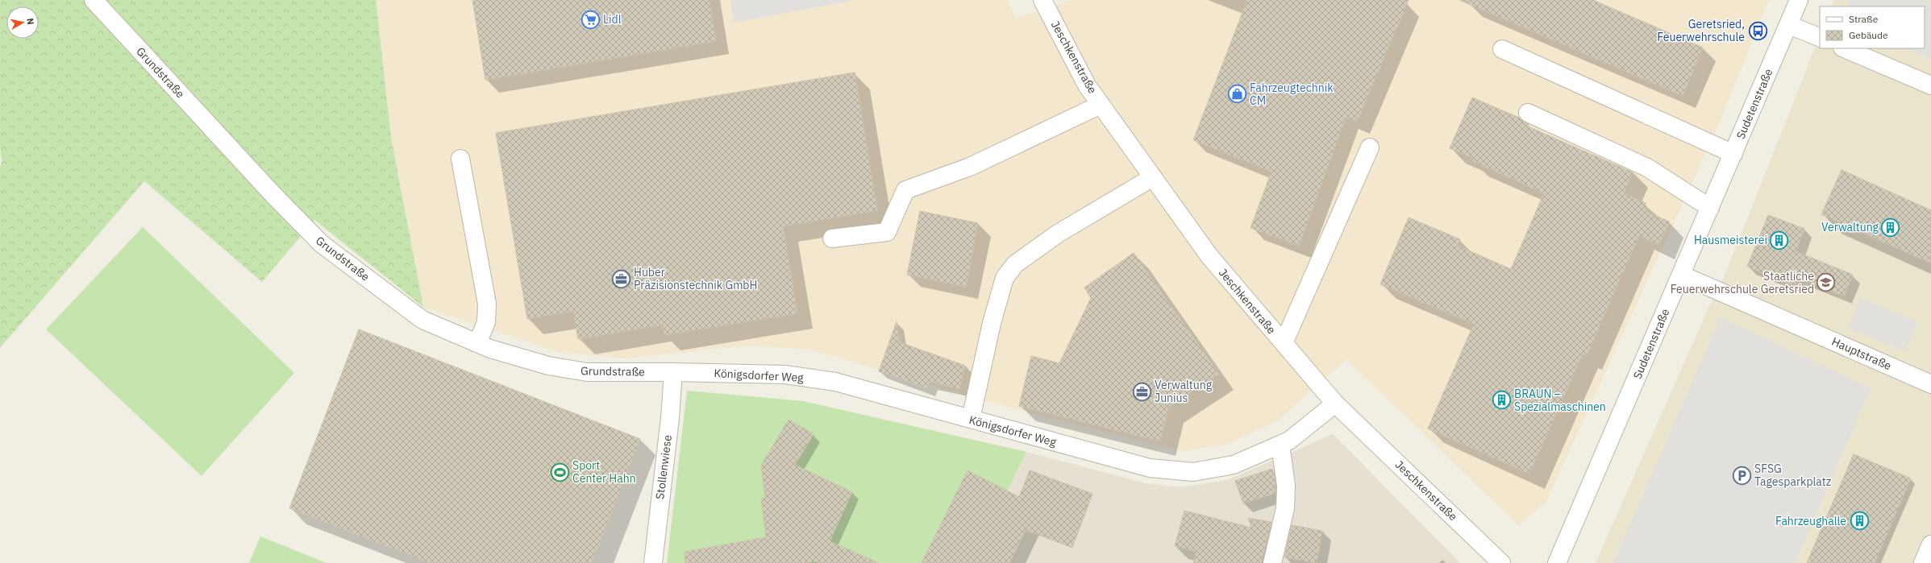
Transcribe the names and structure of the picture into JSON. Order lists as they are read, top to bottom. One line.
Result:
{"streets":{"street":["Jeschkenstraße","Grundstraße","Sudetenstraße","Hauptstraße","Königsdorfer Weg","Stollenwiese"]},"crossings":[["Jeschkenstraße","Königsdorfer Weg"],["Grundstraße","Königsdorfer Weg"],["Grundstraße","Stollenwiese"],["Sudetenstraße","Hauptstraße"],["Königsdorfer Weg","Stollenwiese"]],"places":{"supermarket":["Lidl"],"bus stop":["Geretsried, Feuerwehrschule"],"shop":["Fahrzeugtechnik CM"],"building":["Verwaltung","Hausmeisterei","BRAUN – Spezialmaschinen","Fahrzeughalle"],"office":["Huber Präzisionstechnik GmbH","Verwaltung Junius"],"school or university":["Staatliche Feuerwehrschule Geretsried"],"sports":["Sport Center Hahn"],"parking":["SFSG Tagesparkplatz"]},"legend":["Straße","Gebäude"],"north":"right"}
